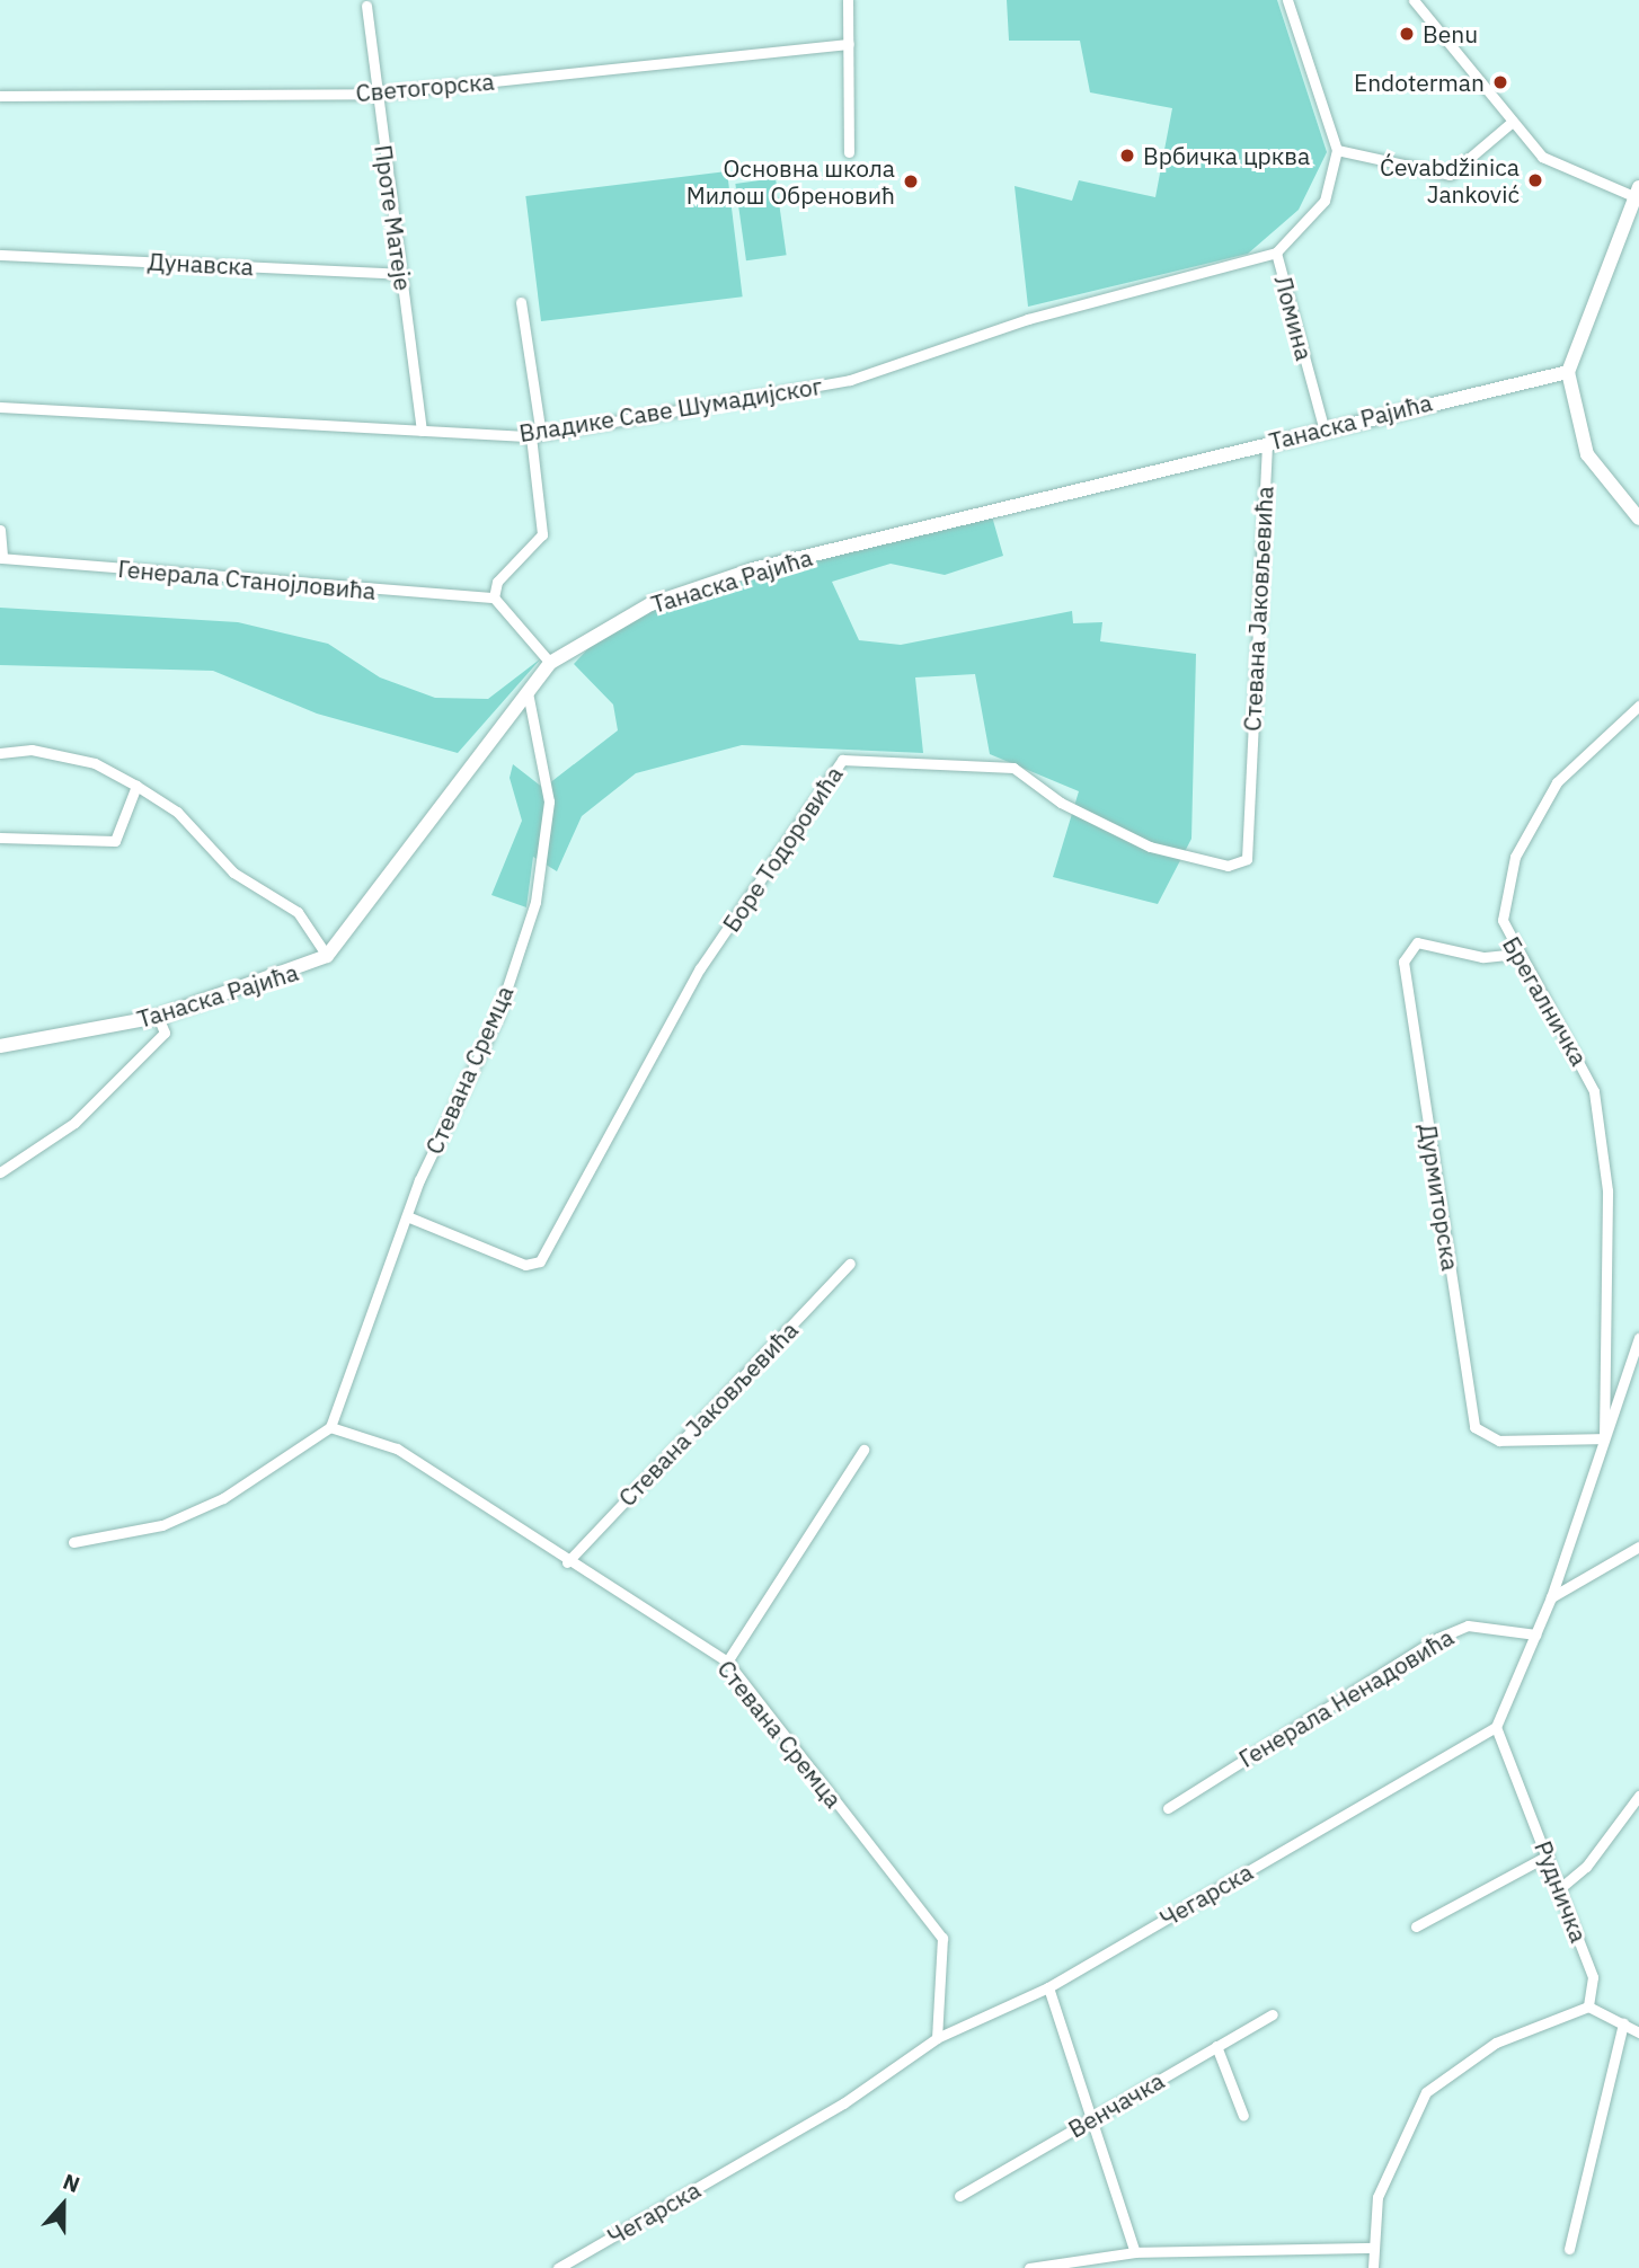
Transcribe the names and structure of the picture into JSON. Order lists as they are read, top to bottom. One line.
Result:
{"streets":{"street":["Светогорска","Проте Матеје","Дунавска","Ломина","Владике Саве Шумадијског","Танаска Рајића","Генерала Станојловића","Стевана Јаковљевића","Боре Тодоровића","Брегалничка","Стевана Сремца","Дурмиторска","Генерала Ненадовића","Рудничка","Чегарска","Венчачка"]},"crossings":[["Светогорска","Проте Матеје"],["Проте Матеје","Дунавска"],["Проте Матеје","Владике Саве Шумадијског"],["Ломина","Владике Саве Шумадијског"],["Ломина","Танаска Рајића"],["Танаска Рајића","Стевана Јаковљевића"],["Танаска Рајића","Стевана Сремца"],["Стевана Јаковљевића","Боре Тодоровића"],["Стевана Јаковљевића","Стевана Сремца"],["Боре Тодоровића","Стевана Сремца"],["Брегалничка","Дурмиторска"],["Стевана Сремца","Чегарска"],["Рудничка","Чегарска"]],"places":["Benu","Endoterman","Врбичка црква","Ćevabdžinica Janković","Основна школа Милош Обреновић"],"north":"top"}
